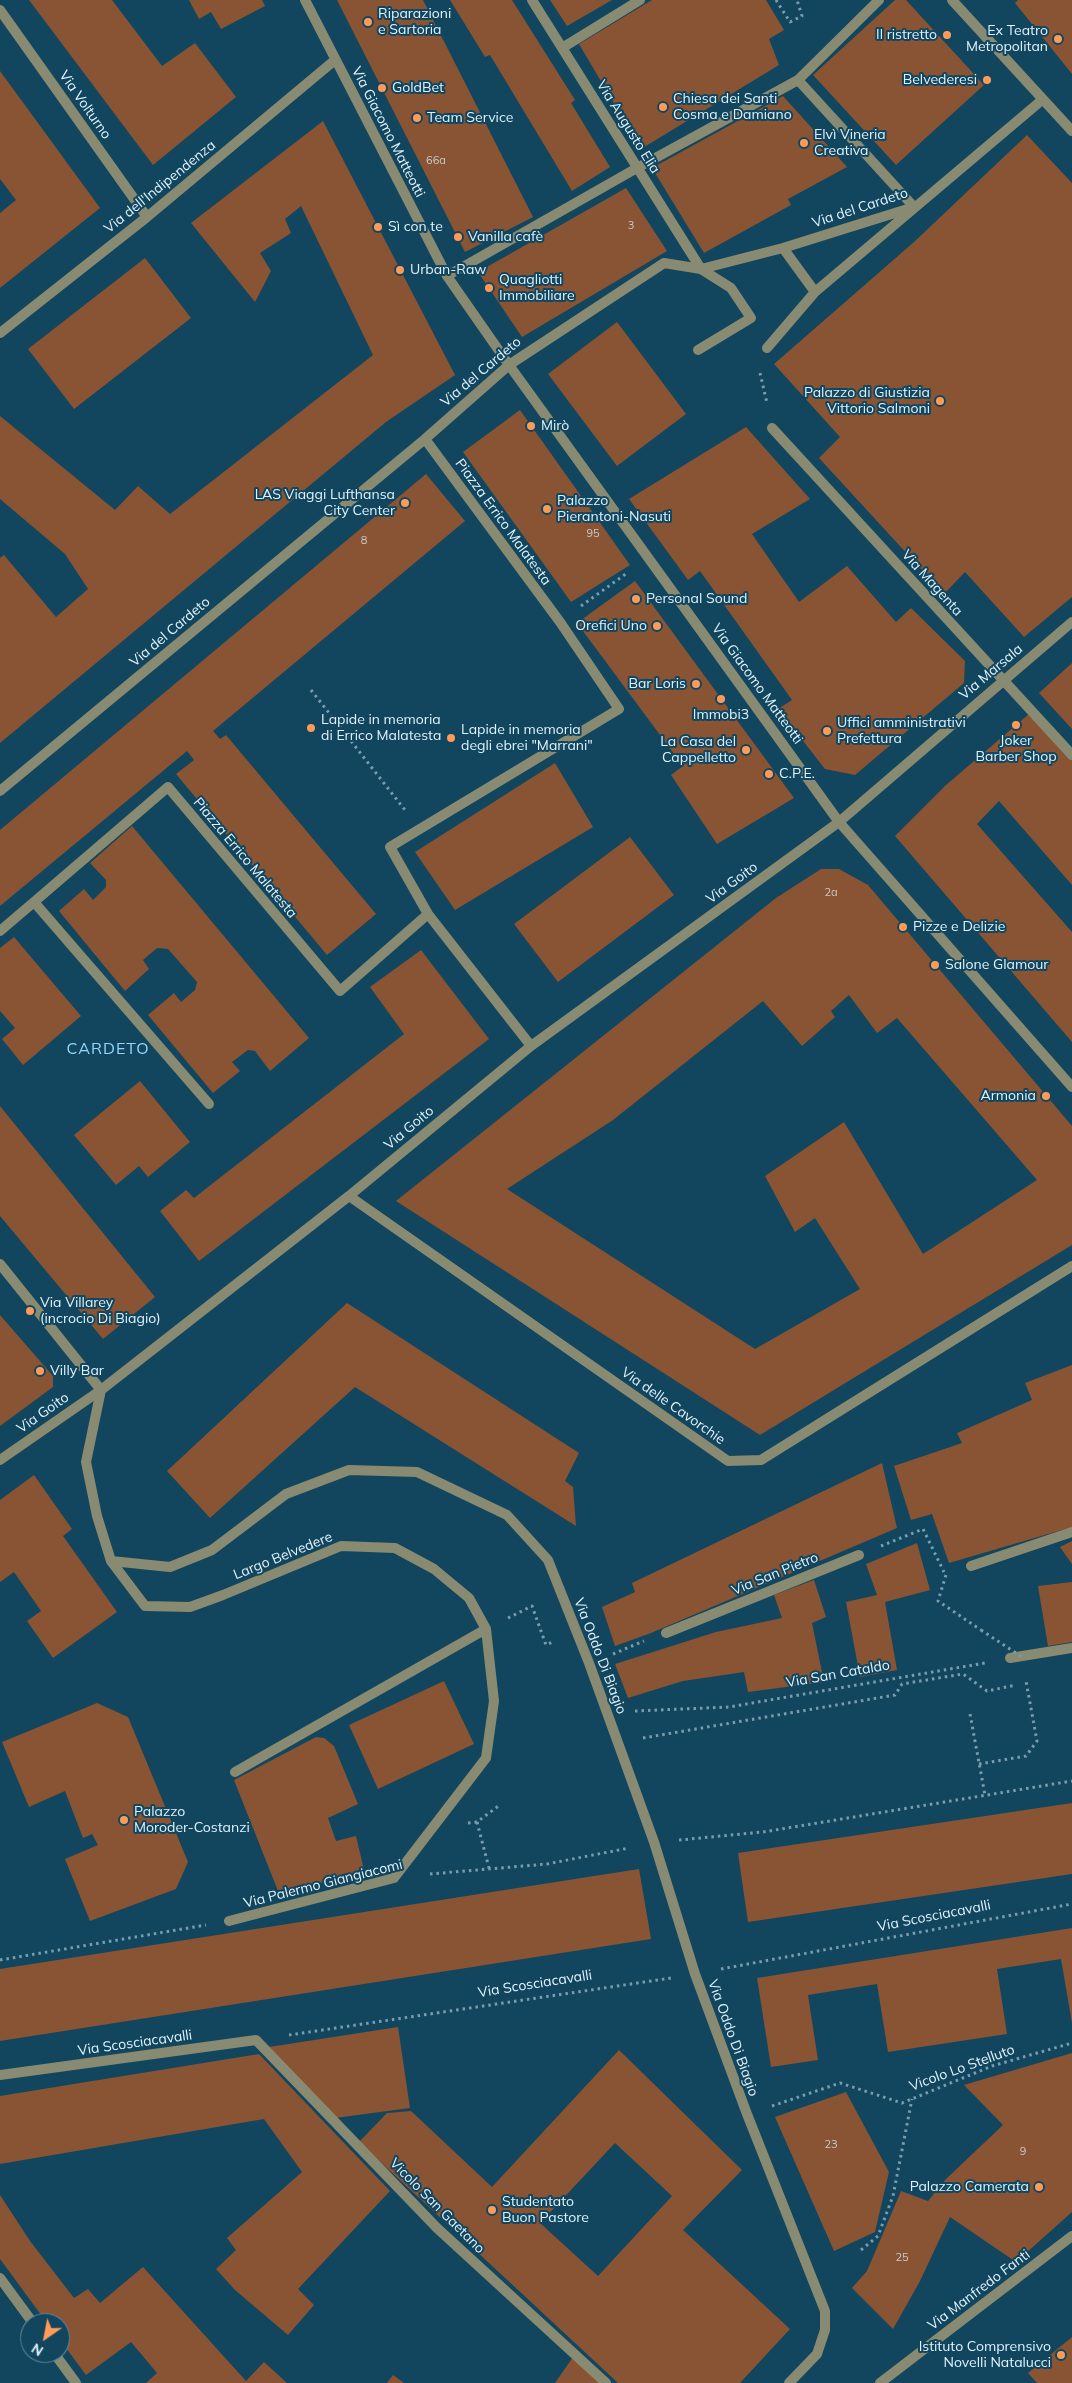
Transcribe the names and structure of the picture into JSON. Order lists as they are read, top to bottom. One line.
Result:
{"streets":{"street":["Via Volturno","Via Augusto Elia","Via Giacomo Matteotti","Via dell'Indipendenza","Via del Cardeto","Piazza Errico Malatesta","Via Magenta","Via Marsala","Via Goito","Via delle Cavorchie","Largo Belvedere","Via San Pietro","Via Oddo Di Biagio","Via Palermo Giangiacomi","Via Scosciacavalli","Vicolo San Gaetano","Via Manfredo Fanti"],"path":["Via San Cataldo","Vicolo Lo Stelluto"]},"crossings":[["Via Volturno","Via dell'Indipendenza"],["Via Augusto Elia","Via del Cardeto"],["Via Giacomo Matteotti","Via dell'Indipendenza"],["Via Giacomo Matteotti","Via del Cardeto"],["Via Giacomo Matteotti","Via Marsala"],["Via Giacomo Matteotti","Via Goito"],["Via del Cardeto","Piazza Errico Malatesta"],["Piazza Errico Malatesta","Via Goito"],["Via Magenta","Via Marsala"],["Via Marsala","Via Goito"],["Via Goito","Via delle Cavorchie"],["Largo Belvedere","Via Oddo Di Biagio"],["Largo Belvedere","Via Palermo Giangiacomi"],["Via Oddo Di Biagio","Via San Cataldo"],["Via Oddo Di Biagio","Via Palermo Giangiacomi"],["Via Oddo Di Biagio","Via Scosciacavalli"],["Via Oddo Di Biagio","Vicolo Lo Stelluto"],["Via Scosciacavalli","Vicolo San Gaetano"]],"districts":["CARDETO"],"places":["Riparazioni e Sartoria","Il ristretto","Ex Teatro Metropolitan","Belvederesi","GoldBet","Chiesa dei Santi Cosma e Damiano","Team Service","Elvì Vineria Creativa","Sì con te","Vanilla cafè","Urban-Raw","Quagliotti Immobiliare","Palazzo di Giustizia Vittorio Salmoni","Mirò","LAS Viaggi Lufthansa City Center","Palazzo Pierantoni-Nasuti","Personal Sound","Orefici Uno","Bar Loris","Immobi3","Joker Barber Shop","Lapide in memoria di Errico Malatesta","Uffici amministrativi Prefettura","Lapide in memoria degli ebrei \"Marrani\"","La Casa del Cappelletto","C.P.E.","Pizze e Delizie","Salone Glamour","Armonia","Via Villarey (incrocio Di Biagio)","Villy Bar","Palazzo Moroder-Costanzi","Palazzo Camerata","Studentato Buon Pastore","Istituto Comprensivo Novelli Natalucci"],"house_numbers":["66a","3","95","8","2a","23","9","25"],"north":"bottom left"}
